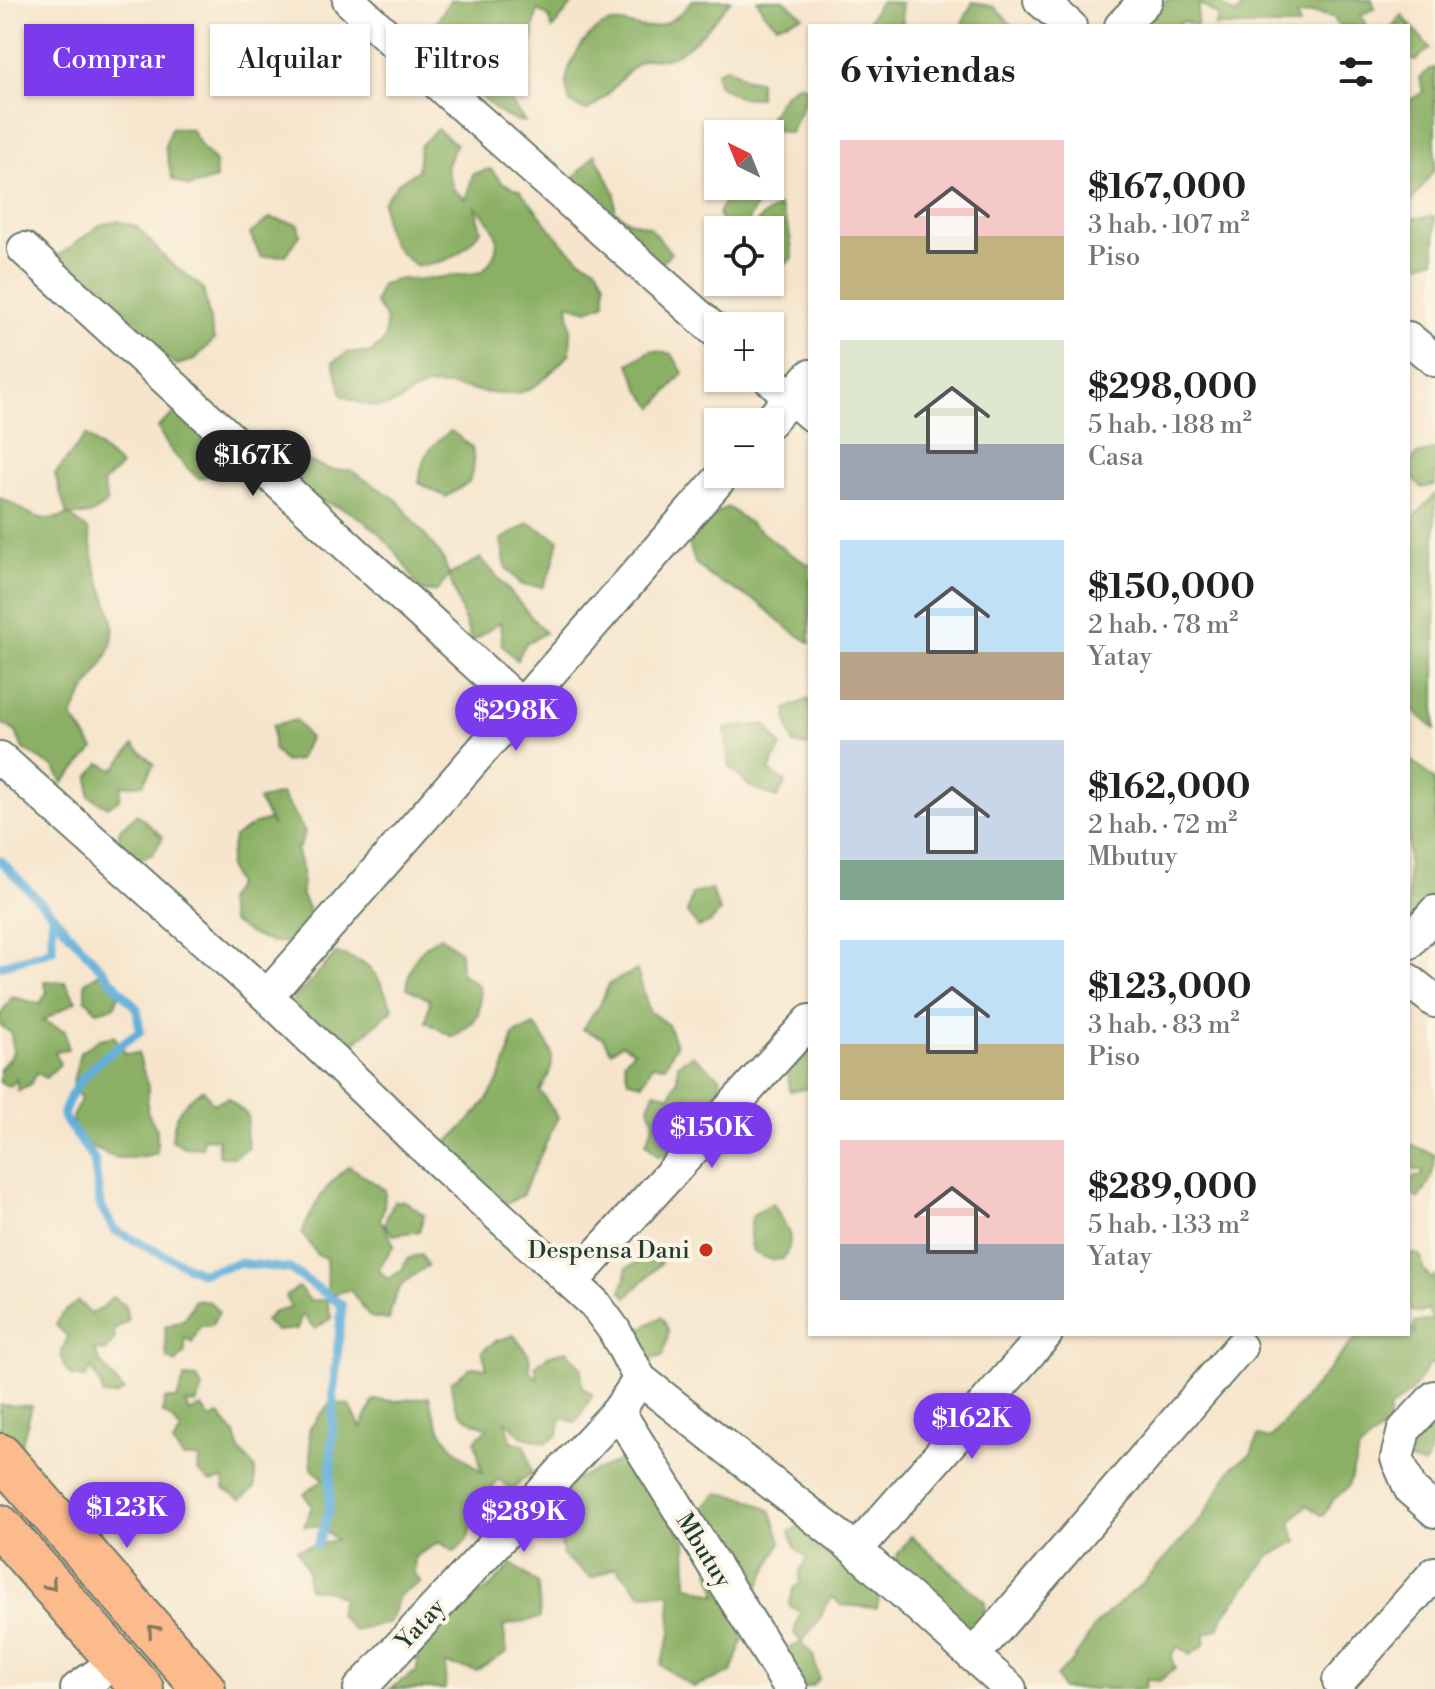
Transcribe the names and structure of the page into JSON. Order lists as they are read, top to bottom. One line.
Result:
{"streets":{"street":["Mbutuy","Yatay"]},"crossings":[["Mbutuy","Yatay"]],"places":["Despensa Dani"],"north":"top left","page":{"chip":["Comprar","Alquilar","Filtros"],"heading":"6 viviendas","map_buttons":["+","−"],"list":[{"name":"$167,000","note":"3 hab. · 107 m² · Piso"},{"name":"$298,000","note":"5 hab. · 188 m² · Casa"},{"name":"$150,000","note":"2 hab. · 78 m² · Yatay"},{"name":"$162,000","note":"2 hab. · 72 m² · Mbutuy"},{"name":"$123,000","note":"3 hab. · 83 m² · Piso"},{"name":"$289,000","note":"5 hab. · 133 m² · Yatay"}],"price":["$167K","$298K","$150K","$162K","$123K","$289K"]}}
